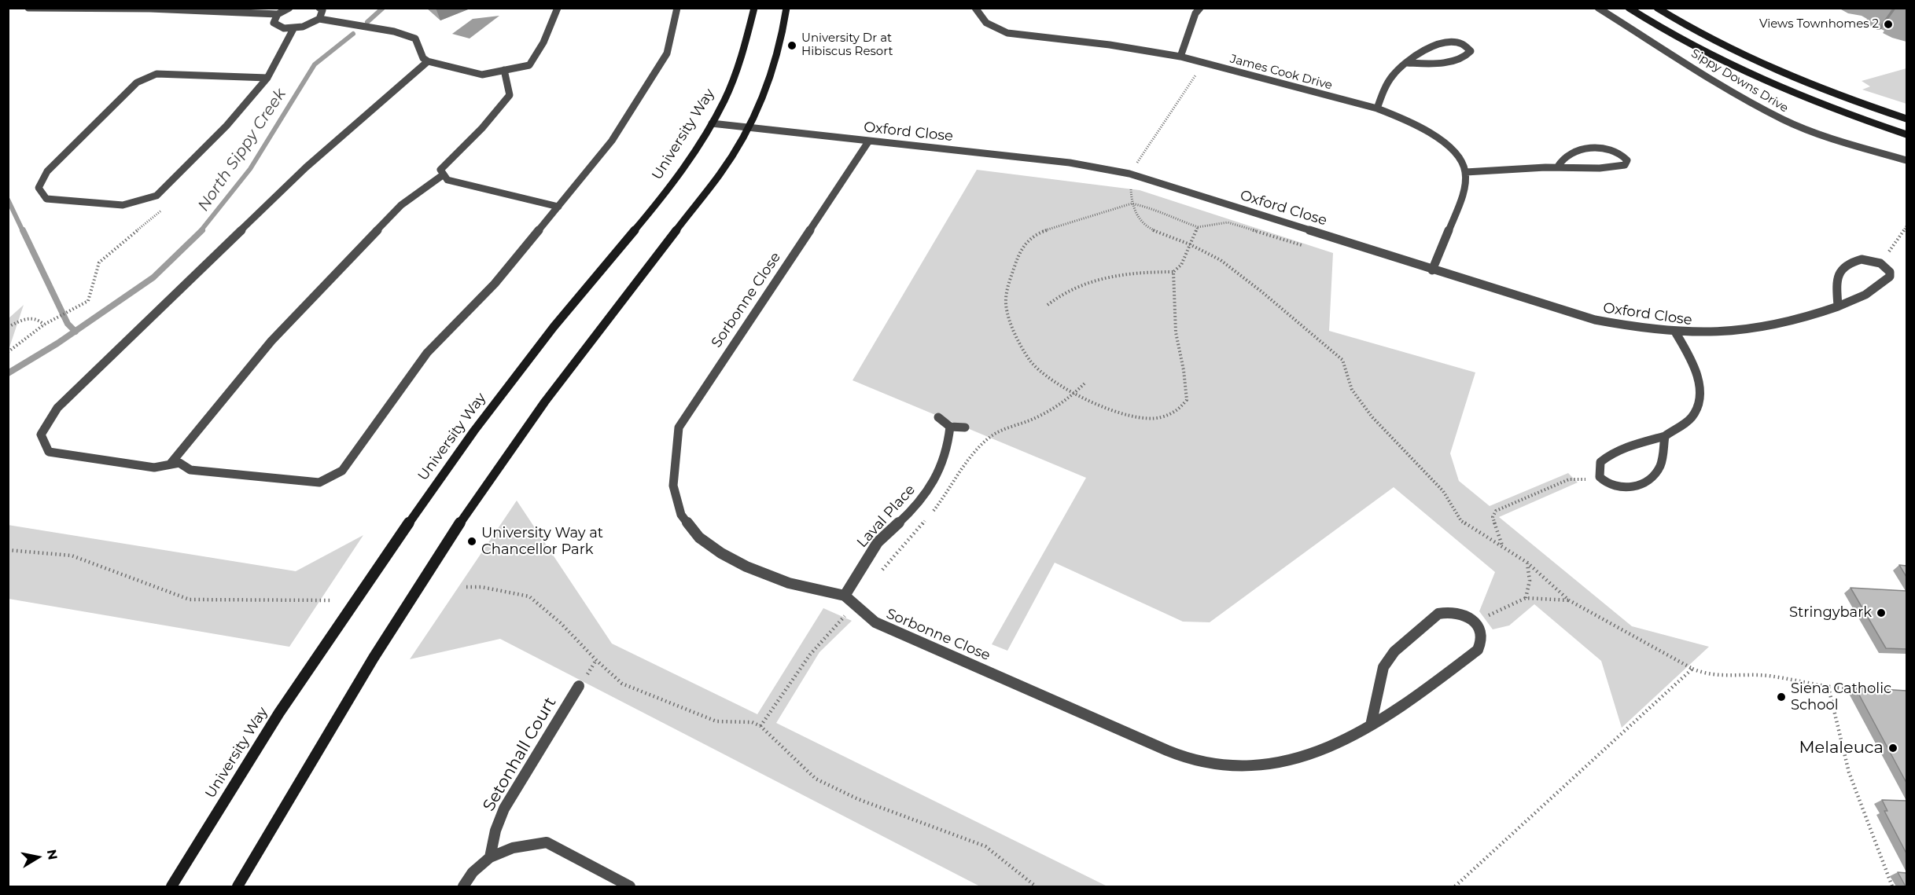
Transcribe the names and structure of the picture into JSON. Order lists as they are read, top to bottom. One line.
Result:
{"streets":{"main road":["Sippy Downs Drive","University Way"],"street":["James Cook Drive","Oxford Close","Sorbonne Close","Laval Place","Setonhall Court"]},"crossings":[["Oxford Close","University Way"],["Oxford Close","Sorbonne Close"],["Sorbonne Close","Laval Place"]],"water":["North Sippy Creek"],"places":["Views Townhomes 2","University Dr at Hibiscus Resort","University Way at Chancellor Park","Stringybark","Siena Catholic School","Melaleuca"],"north":"right"}
